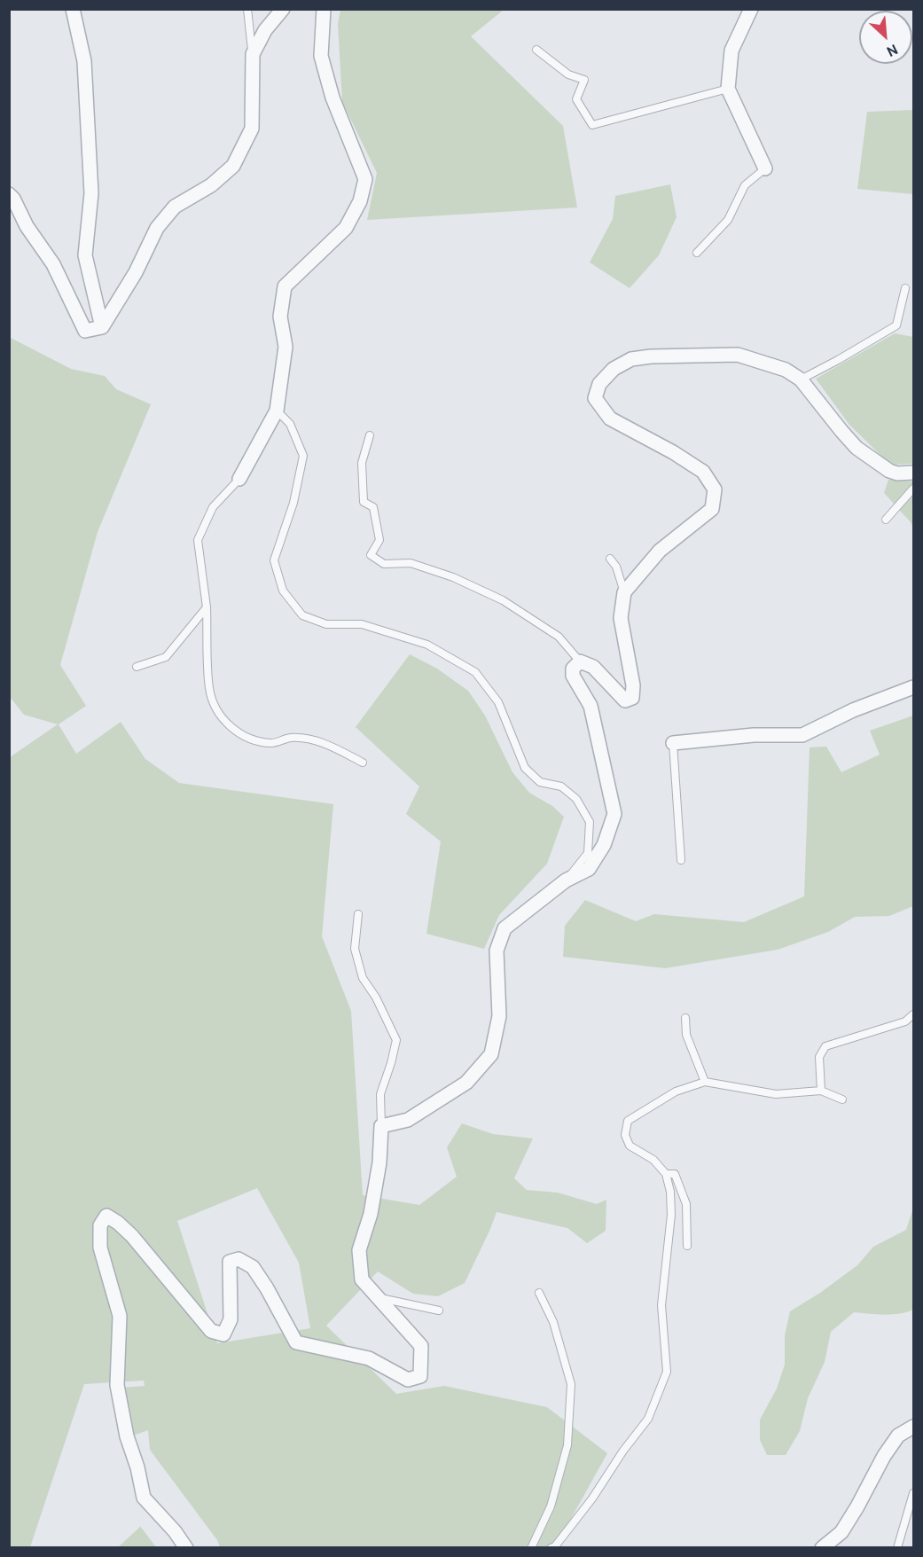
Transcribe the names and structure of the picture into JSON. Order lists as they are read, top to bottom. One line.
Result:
{"north":"bottom right"}
